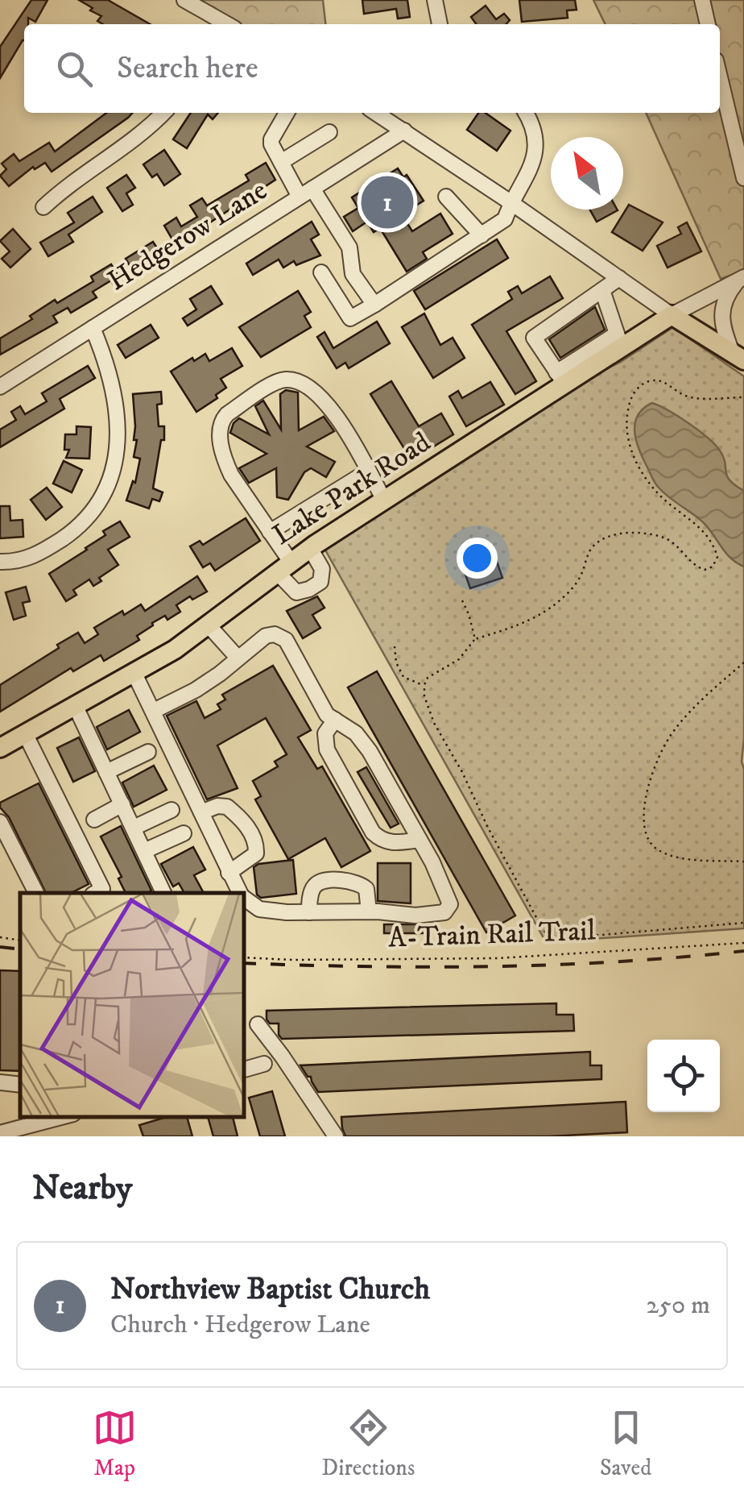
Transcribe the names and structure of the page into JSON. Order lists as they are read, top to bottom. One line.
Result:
{"streets":{"main road":["Lake Park Road"],"street":["Hedgerow Lane"],"path":["A-Train Rail Trail"]},"north":"top left","page":{"search":"Search here","pins":"1","heading":"Nearby","list":[{"mark":"1","name":"Northview Baptist Church","note":"Church · Hedgerow Lane","value":"250 m"}],"nav":["Map","Directions","Saved"]}}
